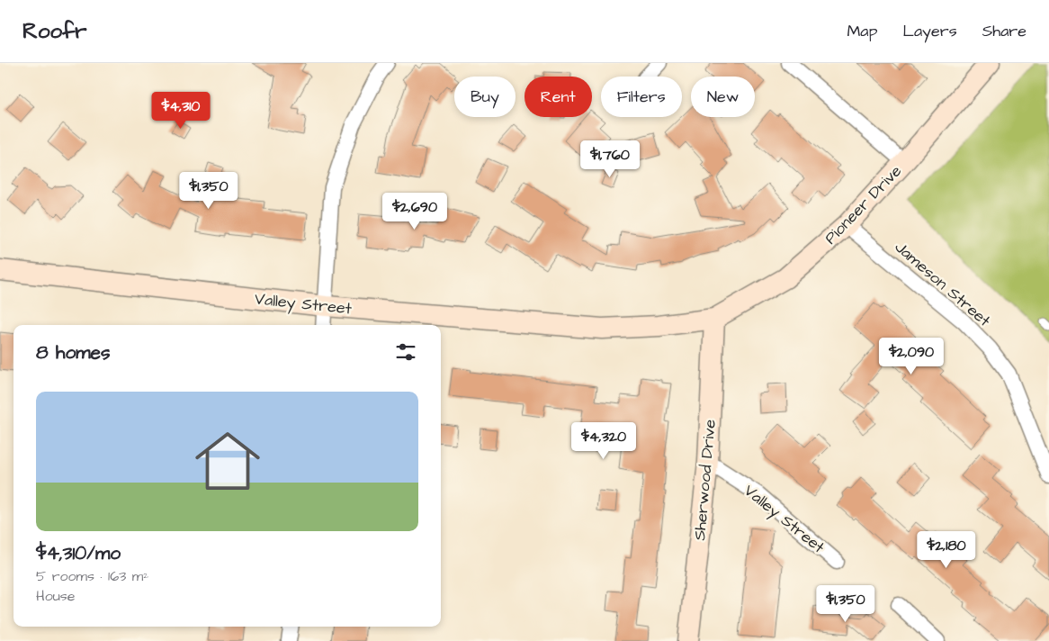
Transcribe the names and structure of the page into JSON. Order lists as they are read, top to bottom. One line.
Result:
{"streets":{"main road":["Pioneer Drive","Valley Street","Sherwood Drive"],"street":["Jameson Street"]},"crossings":[["Pioneer Drive","Jameson Street"],["Pioneer Drive","Valley Street"],["Pioneer Drive","Sherwood Drive"],["Valley Street","Sherwood Drive"]],"page":{"header":"Roofr","nav":["Map","Layers","Share"],"chip":["Buy","Rent","Filters","New"],"price":["$4,310","$1,760","$1,350","$2,690","$2,090","$4,320","$2,180","$1,350"],"heading":"8 homes","list":[{"name":"$4,310/mo","note":"5 rooms · 163 m² · House"}]}}
